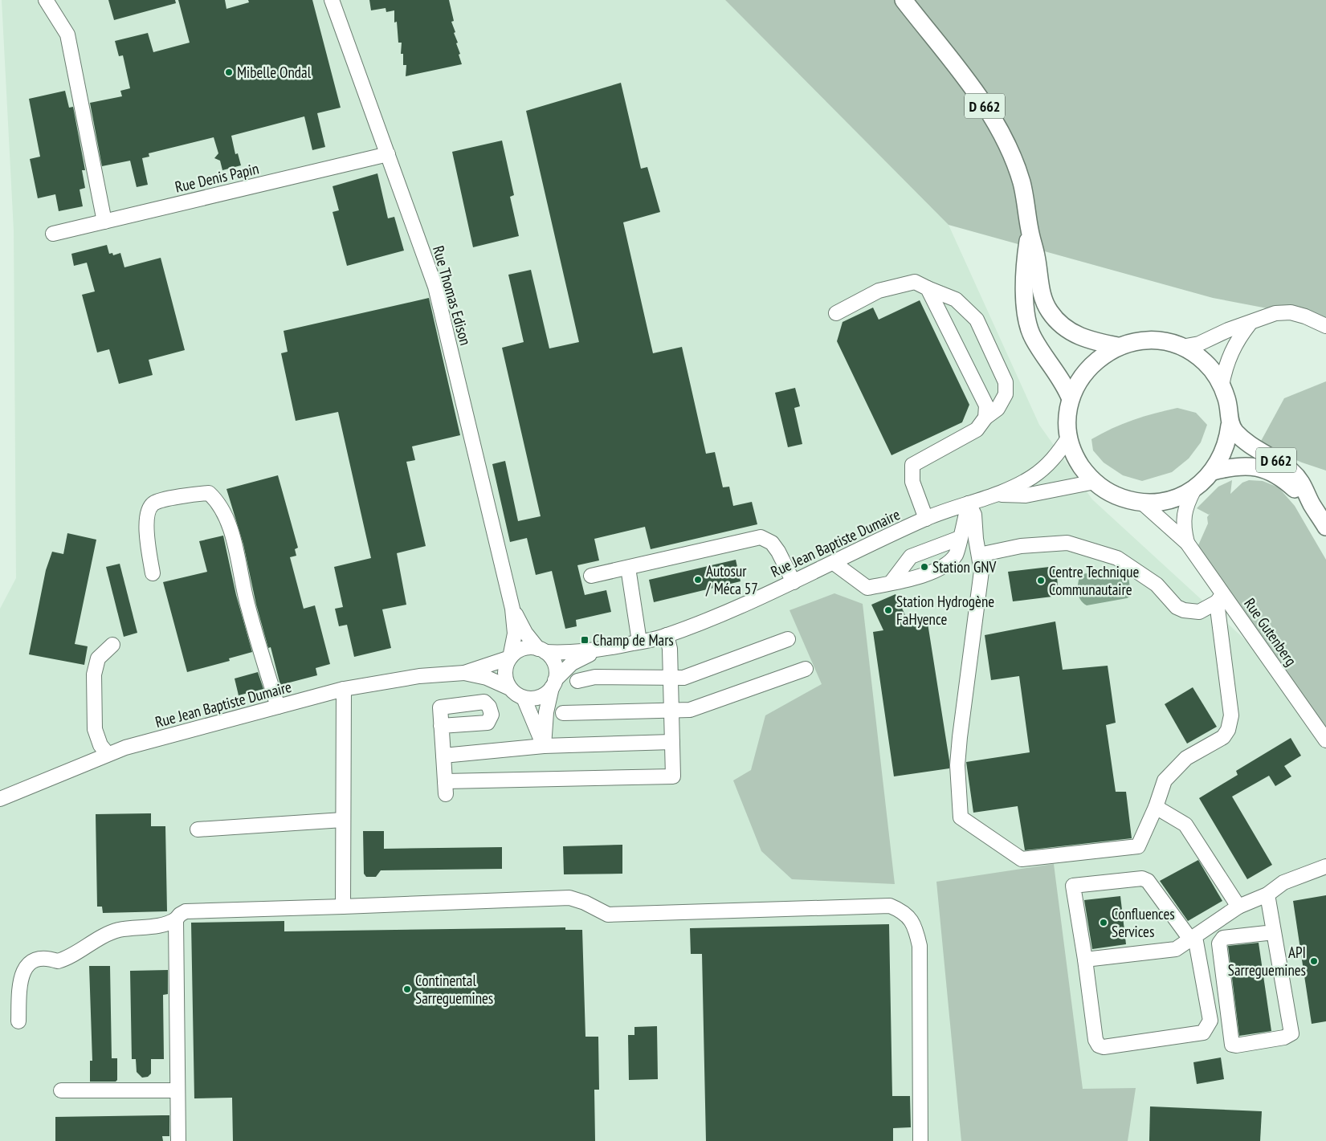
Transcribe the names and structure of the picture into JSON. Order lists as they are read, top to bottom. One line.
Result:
{"streets":{"main road":["D 662"],"street":["Rue Denis Papin","Rue Thomas Edison","Rue Jean Baptiste Dumaire","Rue Gutenberg"]},"crossings":[["Rue Denis Papin","Rue Thomas Edison"],["Rue Thomas Edison","Rue Jean Baptiste Dumaire"]],"places":{"other":["Mibelle Ondal","Station GNV","Autosur / Méca 57","Centre Technique Communautaire","Station Hydrogène FaHyence","Confluences Services","API Sarreguemines","Continental Sarreguemines"],"transit":["Champ de Mars"]}}
